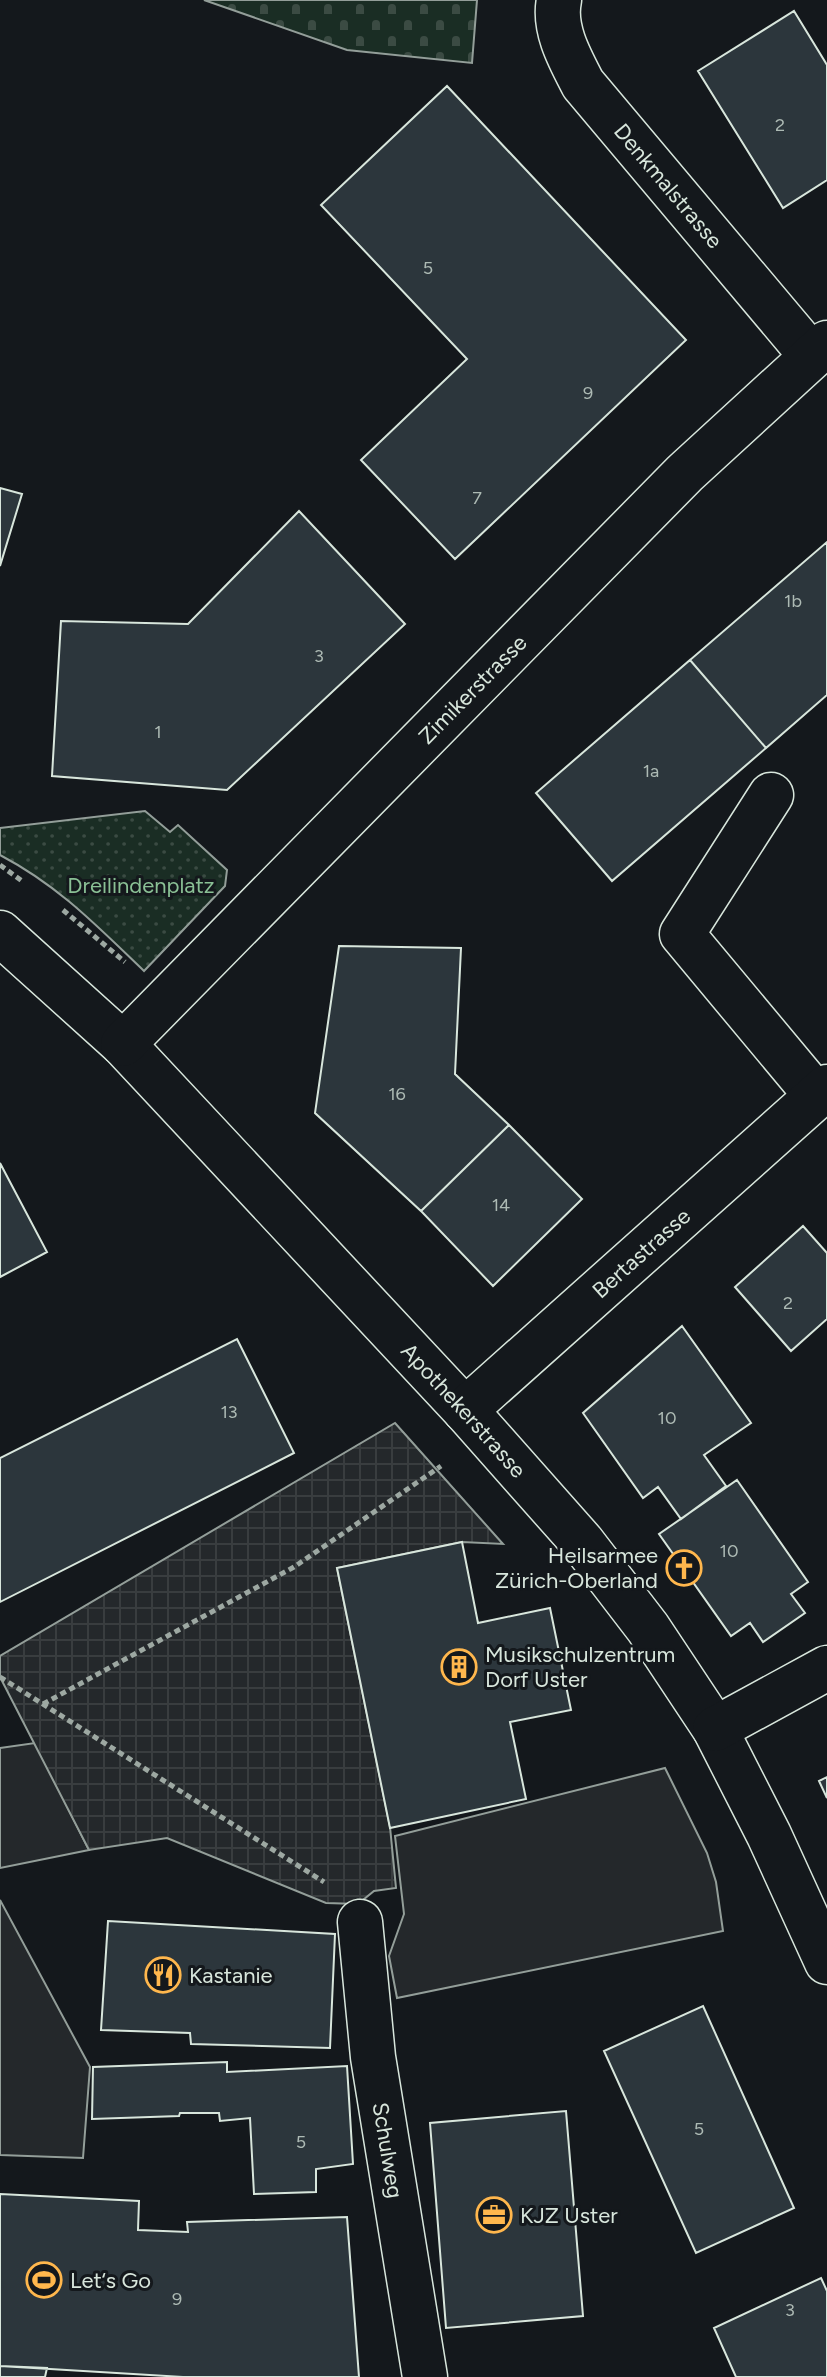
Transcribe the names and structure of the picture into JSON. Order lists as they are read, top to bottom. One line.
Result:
{"streets":{"street":["Denkmalstrasse","Zimikerstrasse","Bertastrasse","Apothekerstrasse","Schulweg"]},"crossings":[["Denkmalstrasse","Zimikerstrasse"],["Zimikerstrasse","Apothekerstrasse"],["Bertastrasse","Apothekerstrasse"]],"parks":["Dreilindenplatz"],"places":{"church":["Heilsarmee Zürich-Oberland"],"building":["Musikschulzentrum Dorf Uster"],"restaurant":["Kastanie"],"office":["KJZ Uster"],"sports":["Let‘s Go"]},"house_numbers":["2","5","9","7","1b","3","1","1a","16","14","2","13","10","10","5","5","9","3"]}
